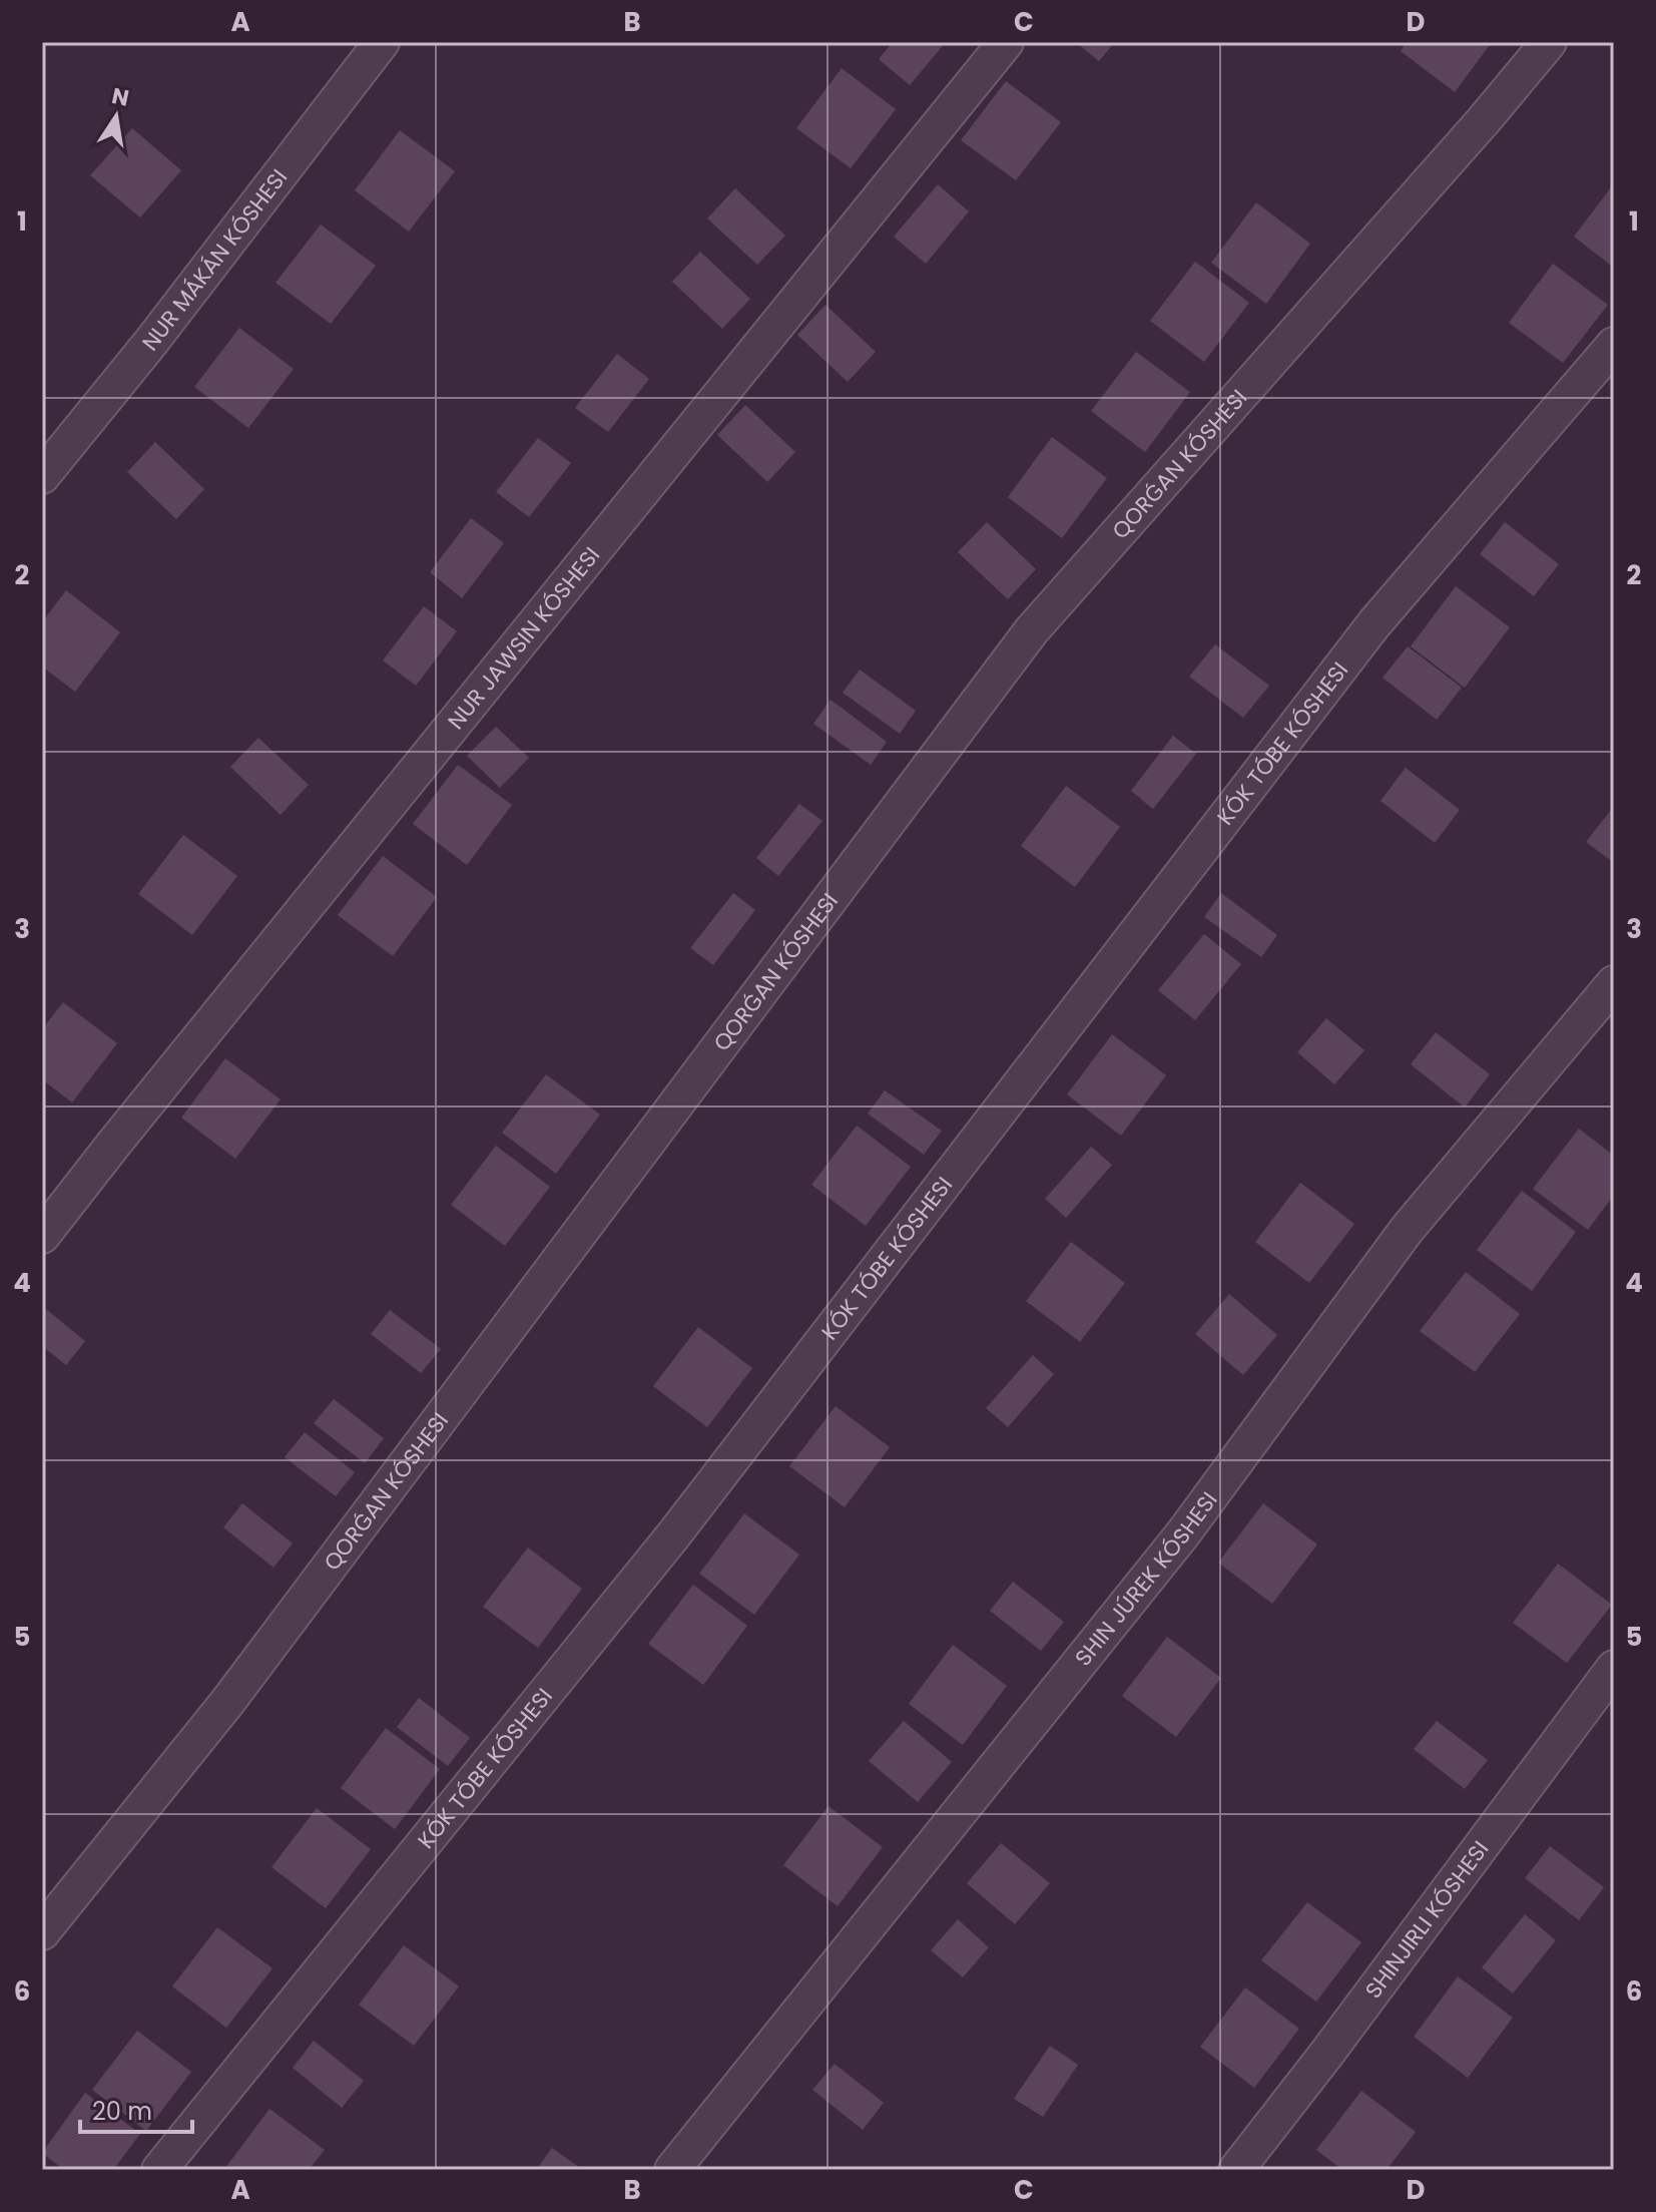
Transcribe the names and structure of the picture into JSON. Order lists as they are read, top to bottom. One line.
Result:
{"streets":{"street":["NUR MÁKÁN KÓSHESI","QORǴAN KÓSHESI","KÓK TÓBE KÓSHESI"]},"scale_bar":"20 m","north":"top","grid":{"columns":["A","B","C","D"],"rows":["1","2","3","4","5","6"]}}
